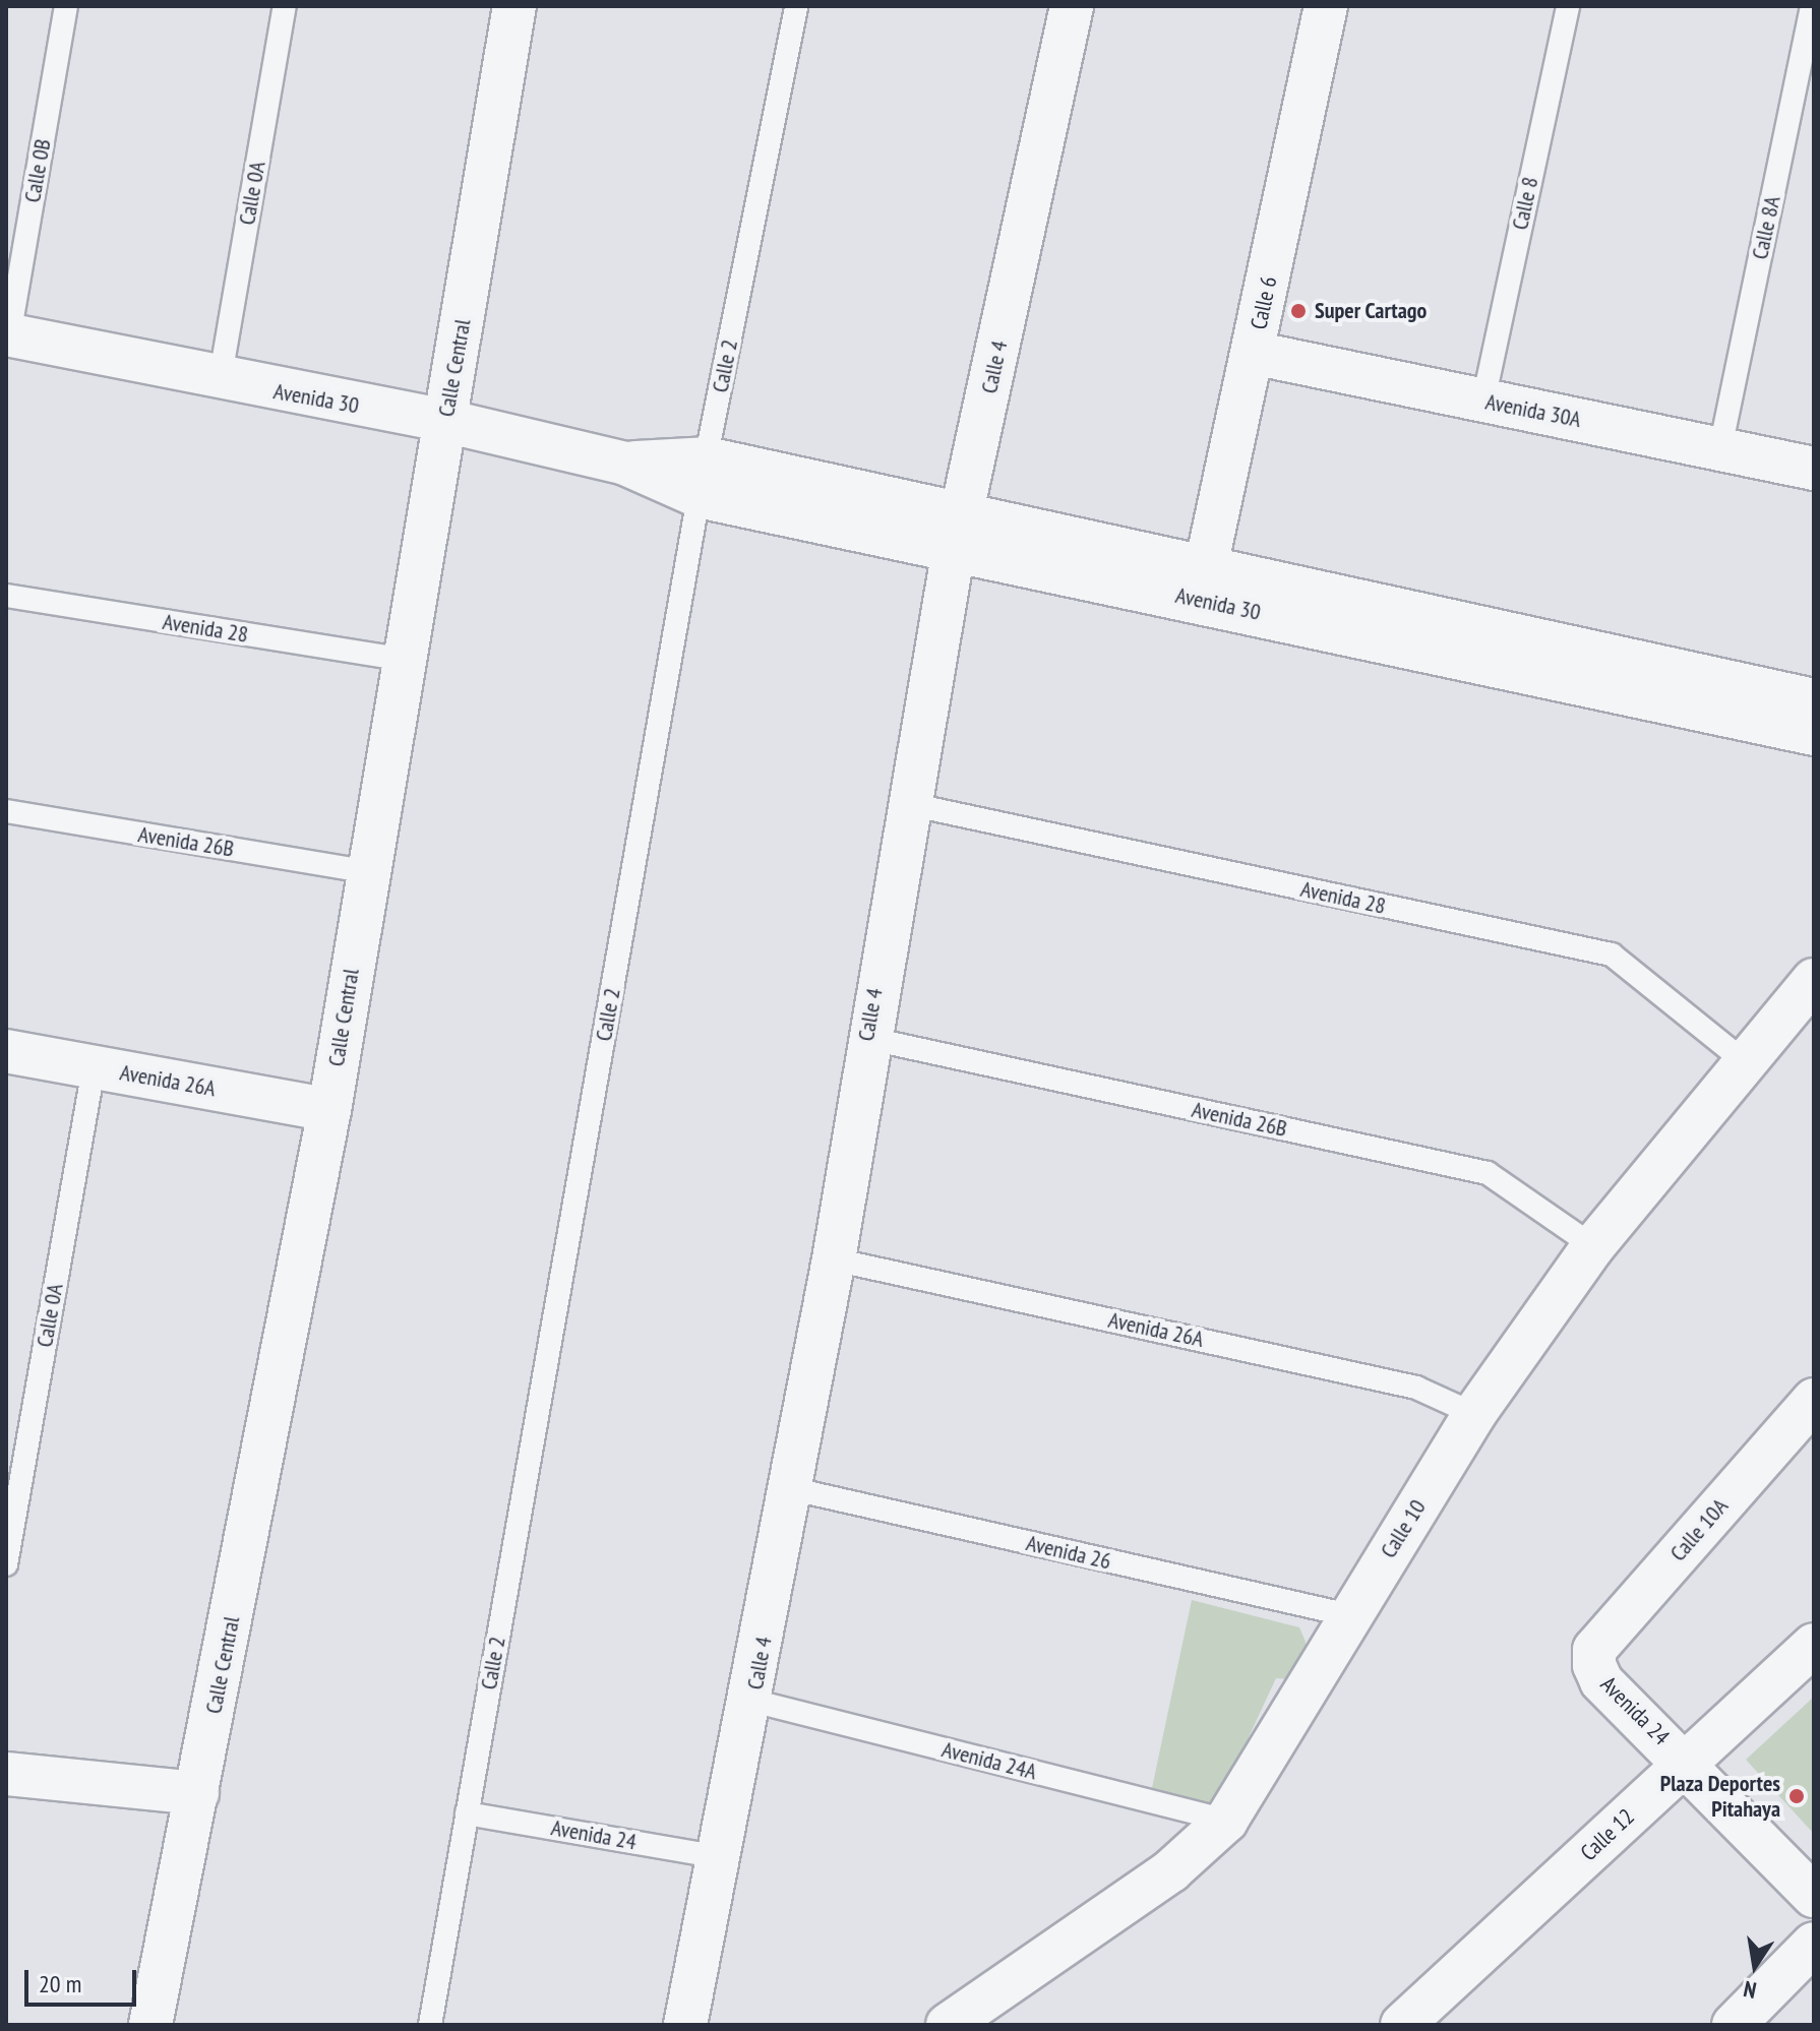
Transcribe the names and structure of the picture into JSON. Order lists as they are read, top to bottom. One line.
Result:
{"streets":{"street":["Calle 6","Calle 4","Calle Central","Avenida 30","Avenida 30A","Avenida 26A","Calle 10","Calle 10A","Avenida 24","Calle 12"],"lane":["Calle 0B","Calle 0A","Calle 8","Calle 8A","Calle 2","Avenida 28","Avenida 26B","Avenida 26","Avenida 24A"]},"crossings":[["Calle 0B","Avenida 30"],["Calle 0A","Avenida 30"],["Calle 0A","Avenida 26A"],["Calle 8","Avenida 30A"],["Calle 8A","Avenida 30A"],["Calle 6","Avenida 30"],["Calle 6","Avenida 30A"],["Calle 2","Avenida 30"],["Calle 2","Avenida 24"],["Calle 4","Avenida 30"],["Calle 4","Avenida 28"],["Calle 4","Avenida 26B"],["Calle 4","Avenida 26A"],["Calle 4","Avenida 26"],["Calle 4","Avenida 24"],["Calle 4","Avenida 24A"],["Calle Central","Avenida 30"],["Calle Central","Avenida 28"],["Calle Central","Avenida 26B"],["Calle Central","Avenida 26A"],["Avenida 28","Calle 10"],["Avenida 26B","Calle 10"],["Avenida 26A","Calle 10"],["Calle 10","Avenida 26"],["Calle 10","Avenida 24A"],["Calle 10A","Avenida 24"],["Avenida 24","Calle 12"]],"places":["Super Cartago","Plaza Deportes Pitahaya"],"scale_bar":"20 m","north":"bottom"}
